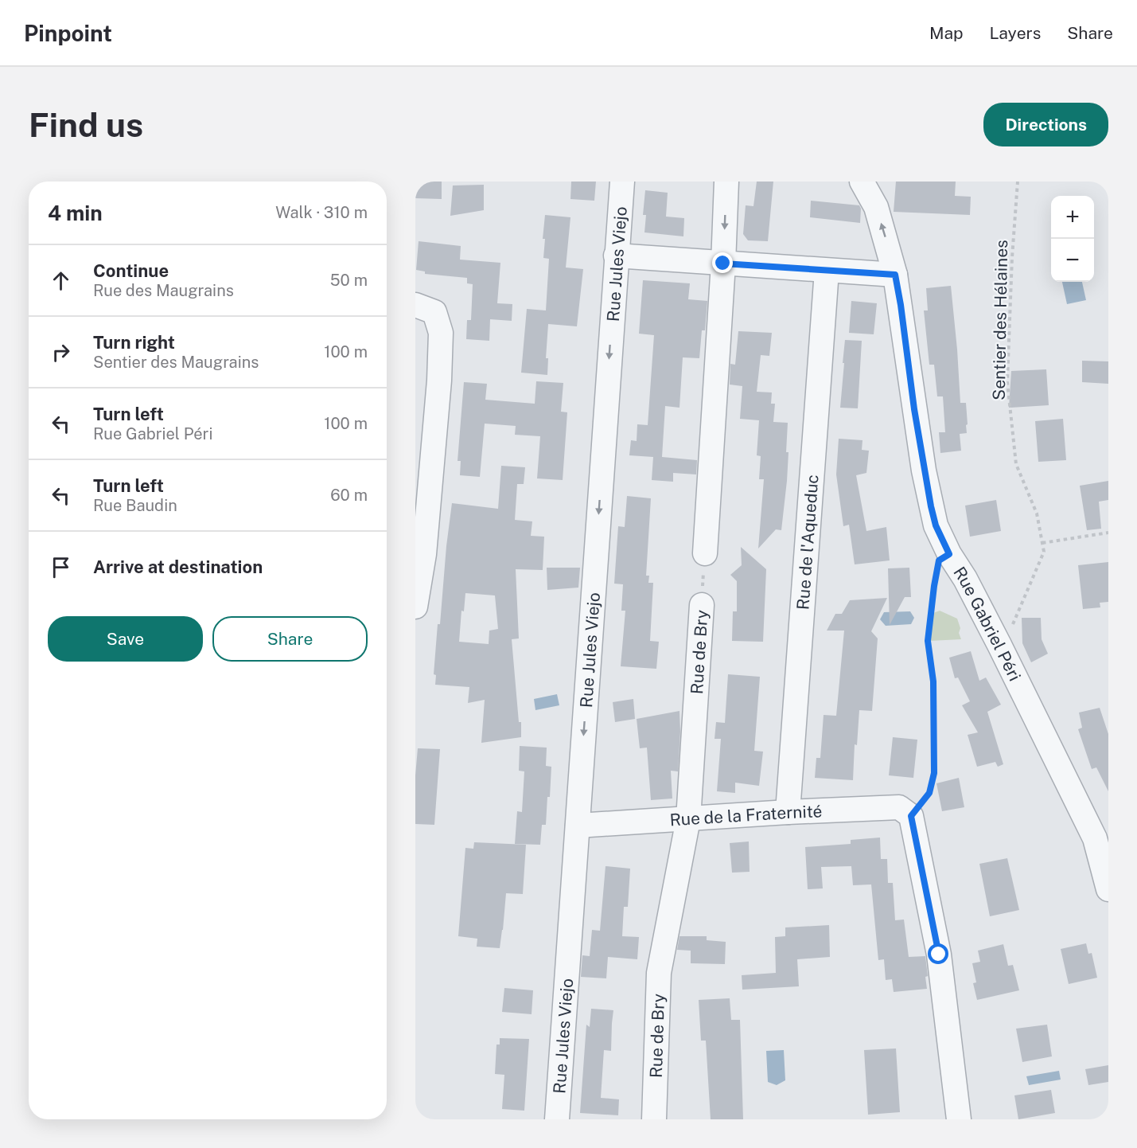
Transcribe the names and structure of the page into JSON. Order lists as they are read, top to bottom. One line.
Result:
{"streets":{"street":["Rue Jules Viejo","Rue de l'Aqueduc","Rue Gabriel Péri","Rue de Bry","Rue de la Fraternité"],"path":["Sentier des Hélaines"]},"crossings":[["Rue Jules Viejo","Rue de la Fraternité"],["Sentier des Hélaines","Rue Gabriel Péri"],["Rue de l'Aqueduc","Rue de la Fraternité"],["Rue de Bry","Rue de la Fraternité"]],"page":{"header":"Pinpoint","nav":["Map","Layers","Share"],"buttons":["Directions",["Save","Share"]],"title":"Find us","heading":["4 min","Walk · 310 m"],"map_buttons":["+","−"],"list":[["Continue","Rue des Maugrains","50 m"],["Turn right","Sentier des Maugrains","100 m"],["Turn left","Rue Gabriel Péri","100 m"],["Turn left","Rue Baudin","60 m"],"Arrive at destination"]}}
